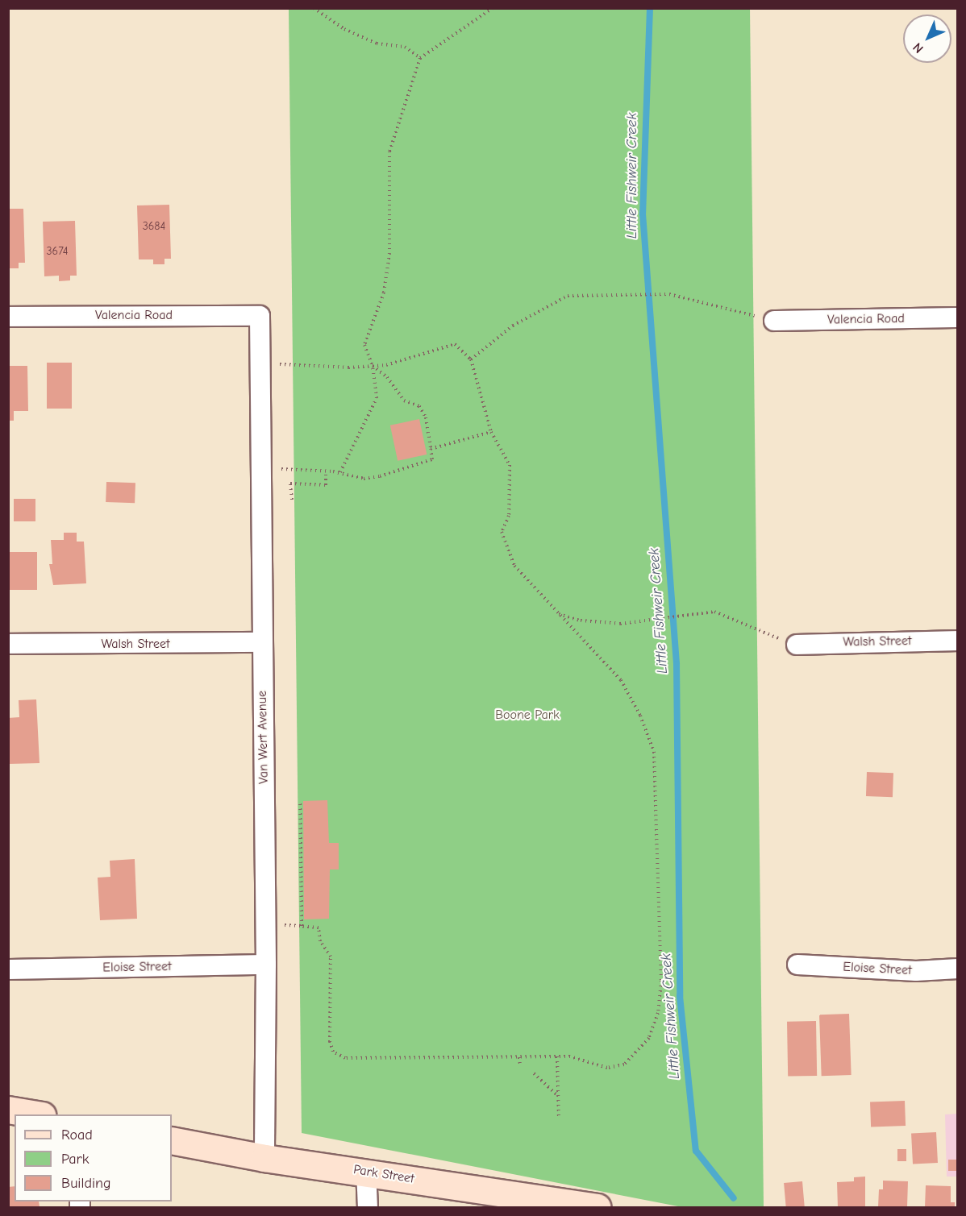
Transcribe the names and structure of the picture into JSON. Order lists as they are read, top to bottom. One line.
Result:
{"streets":{"street":["Valencia Road","Walsh Street","Van Wert Avenue","Eloise Street","Park Street"]},"crossings":[["Valencia Road","Van Wert Avenue"],["Walsh Street","Van Wert Avenue"],["Van Wert Avenue","Eloise Street"],["Van Wert Avenue","Park Street"]],"water":["Little Fishweir Creek"],"parks":["Boone Park"],"house_numbers":["3684","3674"],"legend":["Road","Park","Building"],"north":"bottom left"}
